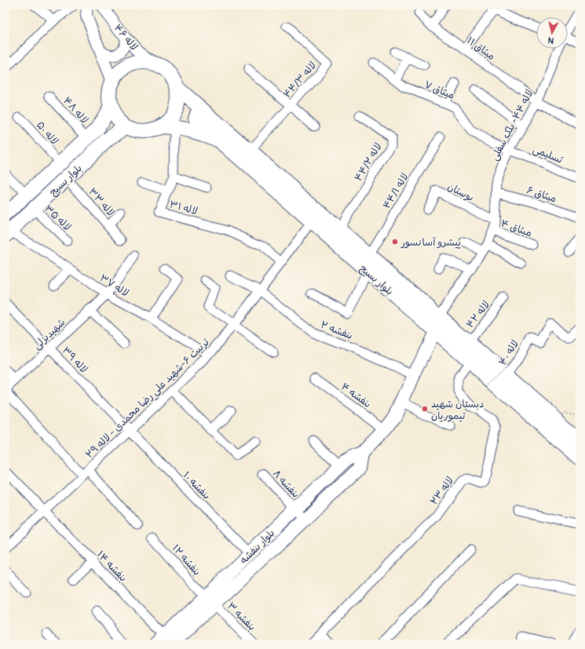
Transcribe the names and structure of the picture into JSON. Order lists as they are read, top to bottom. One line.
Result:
{"streets":{"main road":["بلوار بسیج","بلوار بنفشه"],"street":["لاله ۴۶","میثاق ۱۱","لاله ۴۴/۳","میثاق ۷","لاله ۴۸","لاله ۴۴- پلک سفلی","لاله ۵۰","تسلیمی","لاله ۴۴/۲","لاله ۴۴/۱","بوستان","میثاق ۶","لاله ۳۳","لاله ۳۱","لاله ۳۵","میثاق ۴","لاله ۳۷","لاله ۴۲","بنفشه ۲","شهیدبزلی","لاله ۴۰","لاله ۳۹","بنفشه ۴","تربیت ۶-شهید علی رضا محمدی - لاله ۲۹","بنفشه ۸","بنفشه ۱۰","لاله ۲۳","بنفشه ۱۲","بنفشه ۱۴","بنفشه ۳"]},"crossings":[["لاله ۴۶","بلوار بسیج"],["لاله ۴۶","لاله ۳۱"],["میثاق ۱۱","لاله ۴۴- پلک سفلی"],["لاله ۴۴/۳","بلوار بسیج"],["میثاق ۷","لاله ۴۴- پلک سفلی"],["میثاق ۷","تسلیمی"],["لاله ۴۸","بلوار بسیج"],["لاله ۴۴- پلک سفلی","تسلیمی"],["لاله ۴۴- پلک سفلی","بلوار بسیج"],["لاله ۴۴- پلک سفلی","بوستان"],["لاله ۴۴- پلک سفلی","میثاق ۶"],["لاله ۴۴- پلک سفلی","میثاق ۴"],["لاله ۵۰","بلوار بسیج"],["لاله ۴۴/۲","بلوار بسیج"],["بلوار بسیج","لاله ۴۴/۱"],["بلوار بسیج","لاله ۳۳"],["بلوار بسیج","لاله ۳۱"],["بلوار بسیج","لاله ۳۵"],["بلوار بسیج","لاله ۳۷"],["بلوار بسیج","لاله ۴۲"],["بلوار بسیج","لاله ۴۰"],["بلوار بسیج","تربیت ۶-شهید علی رضا محمدی - لاله ۲۹"],["بلوار بسیج","لاله ۲۳"],["بلوار بسیج","بلوار بنفشه"],["لاله ۳۱","تربیت ۶-شهید علی رضا محمدی - لاله ۲۹"],["لاله ۳۷","شهیدبزلی"],["لاله ۳۷","تربیت ۶-شهید علی رضا محمدی - لاله ۲۹"],["بنفشه ۲","تربیت ۶-شهید علی رضا محمدی - لاله ۲۹"],["بنفشه ۲","بلوار بنفشه"],["شهیدبزلی","لاله ۳۹"],["لاله ۳۹","تربیت ۶-شهید علی رضا محمدی - لاله ۲۹"],["لاله ۳۹","بنفشه ۱۰"],["بنفشه ۴","بلوار بنفشه"],["تربیت ۶-شهید علی رضا محمدی - لاله ۲۹","بنفشه ۱۰"],["تربیت ۶-شهید علی رضا محمدی - لاله ۲۹","بنفشه ۱۴"],["بنفشه ۸","بلوار بنفشه"],["بنفشه ۱۰","بلوار بنفشه"],["بلوار بنفشه","بنفشه ۱۲"],["بلوار بنفشه","بنفشه ۱۴"],["بلوار بنفشه","بنفشه ۳"]],"places":["پیشرو آسانسور","دبستان شهید تیموریان"],"north":"bottom"}
